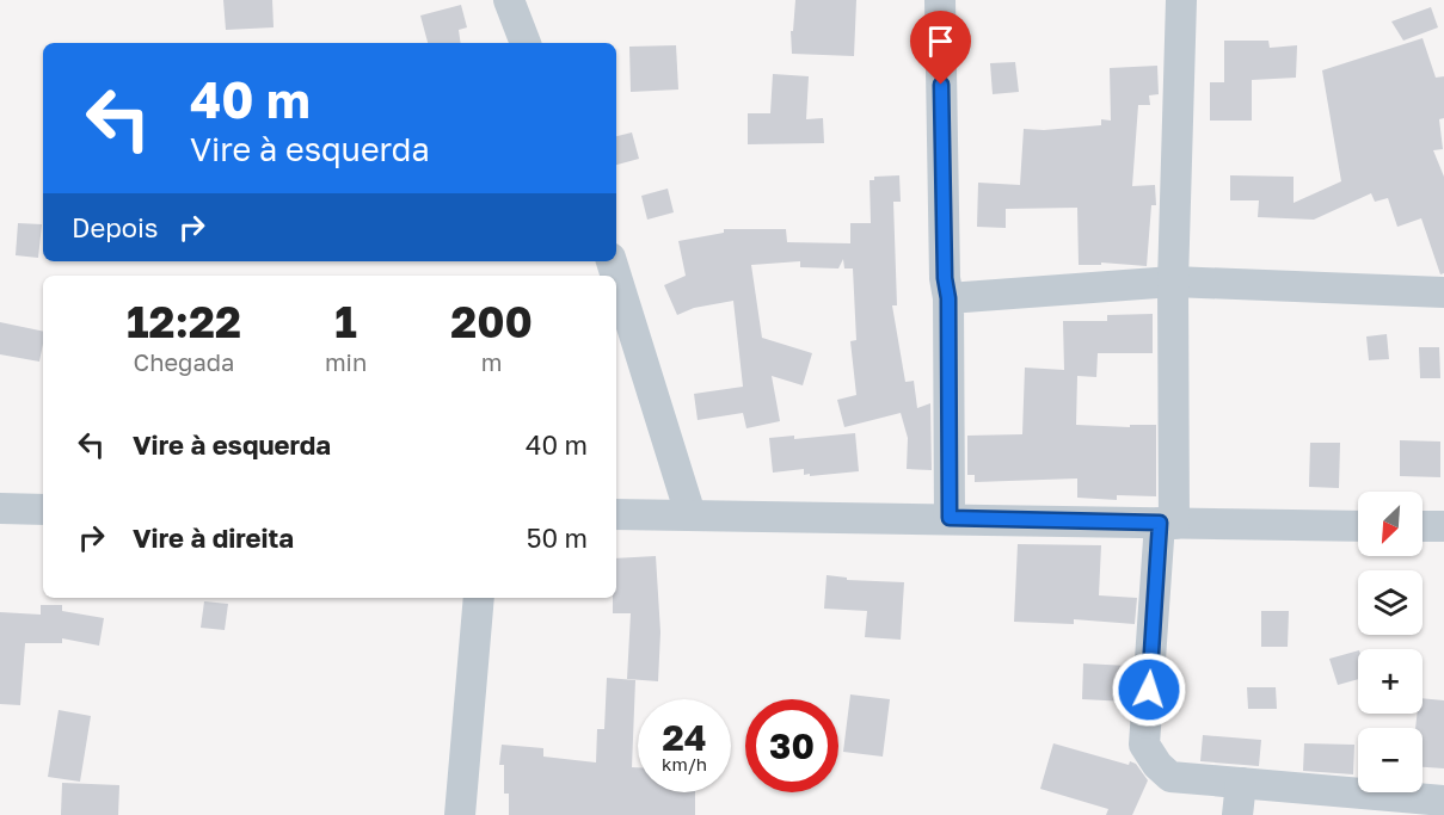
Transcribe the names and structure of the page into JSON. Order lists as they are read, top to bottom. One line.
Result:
{"north":"bottom left","page":{"turn":["40 m","Vire à esquerda"],"then":"Depois","eta":["12:22","Chegada","1","min","200","m"],"list":[{"name":"Vire à esquerda","value":"40 m"},{"name":"Vire à direita","value":"50 m"}],"map_buttons":["+","−"],"speed":"24 km/h","limit":"30"}}
